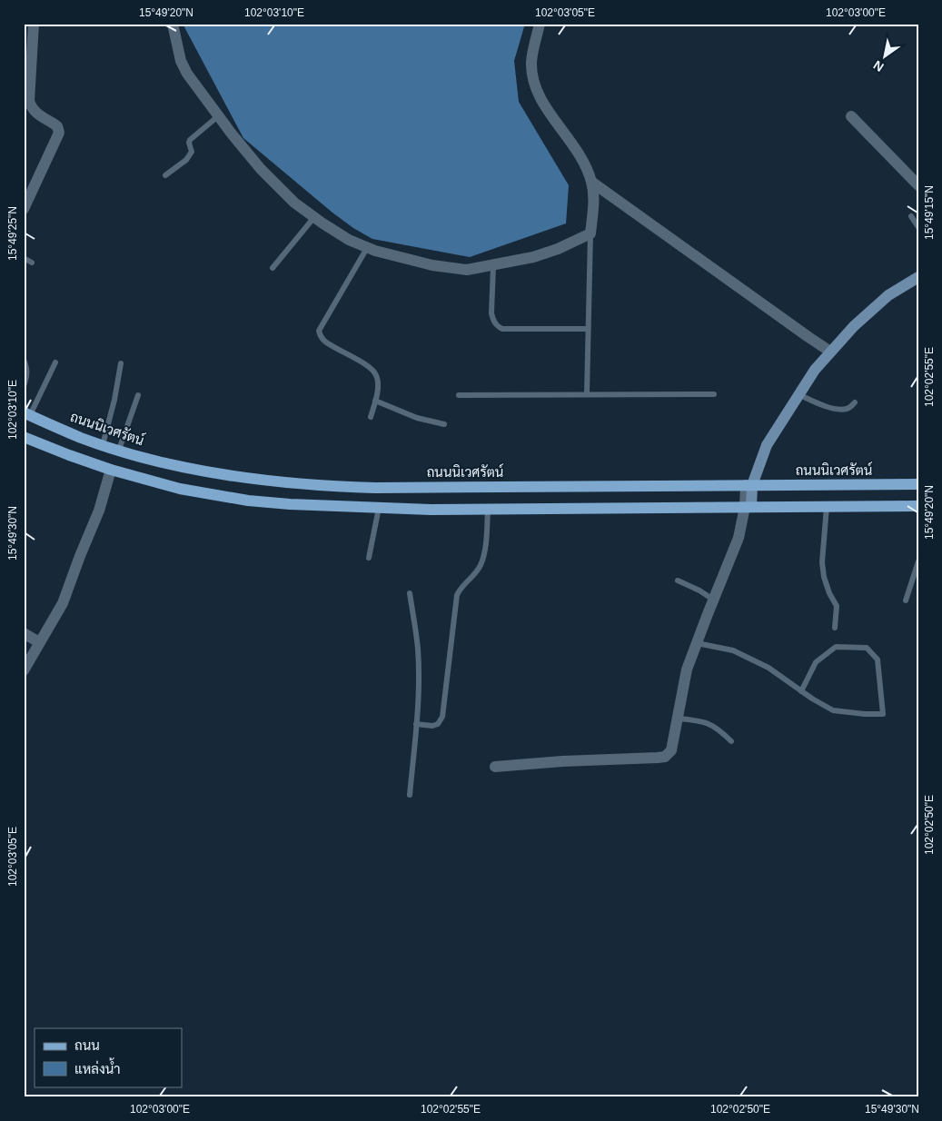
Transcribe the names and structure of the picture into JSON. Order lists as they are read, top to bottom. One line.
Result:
{"streets":{"main road":["ถนนนิเวศรัตน์"]},"legend":["ถนน","แหล่งน้ำ"],"north":"bottom left","coordinates":["15°49'20\"N","102°03'10\"E","102°03'05\"E","102°03'00\"E","15°49'15\"N","15°49'25\"N","102°02'55\"E","15°49'30\"N","102°02'50\"E"]}
